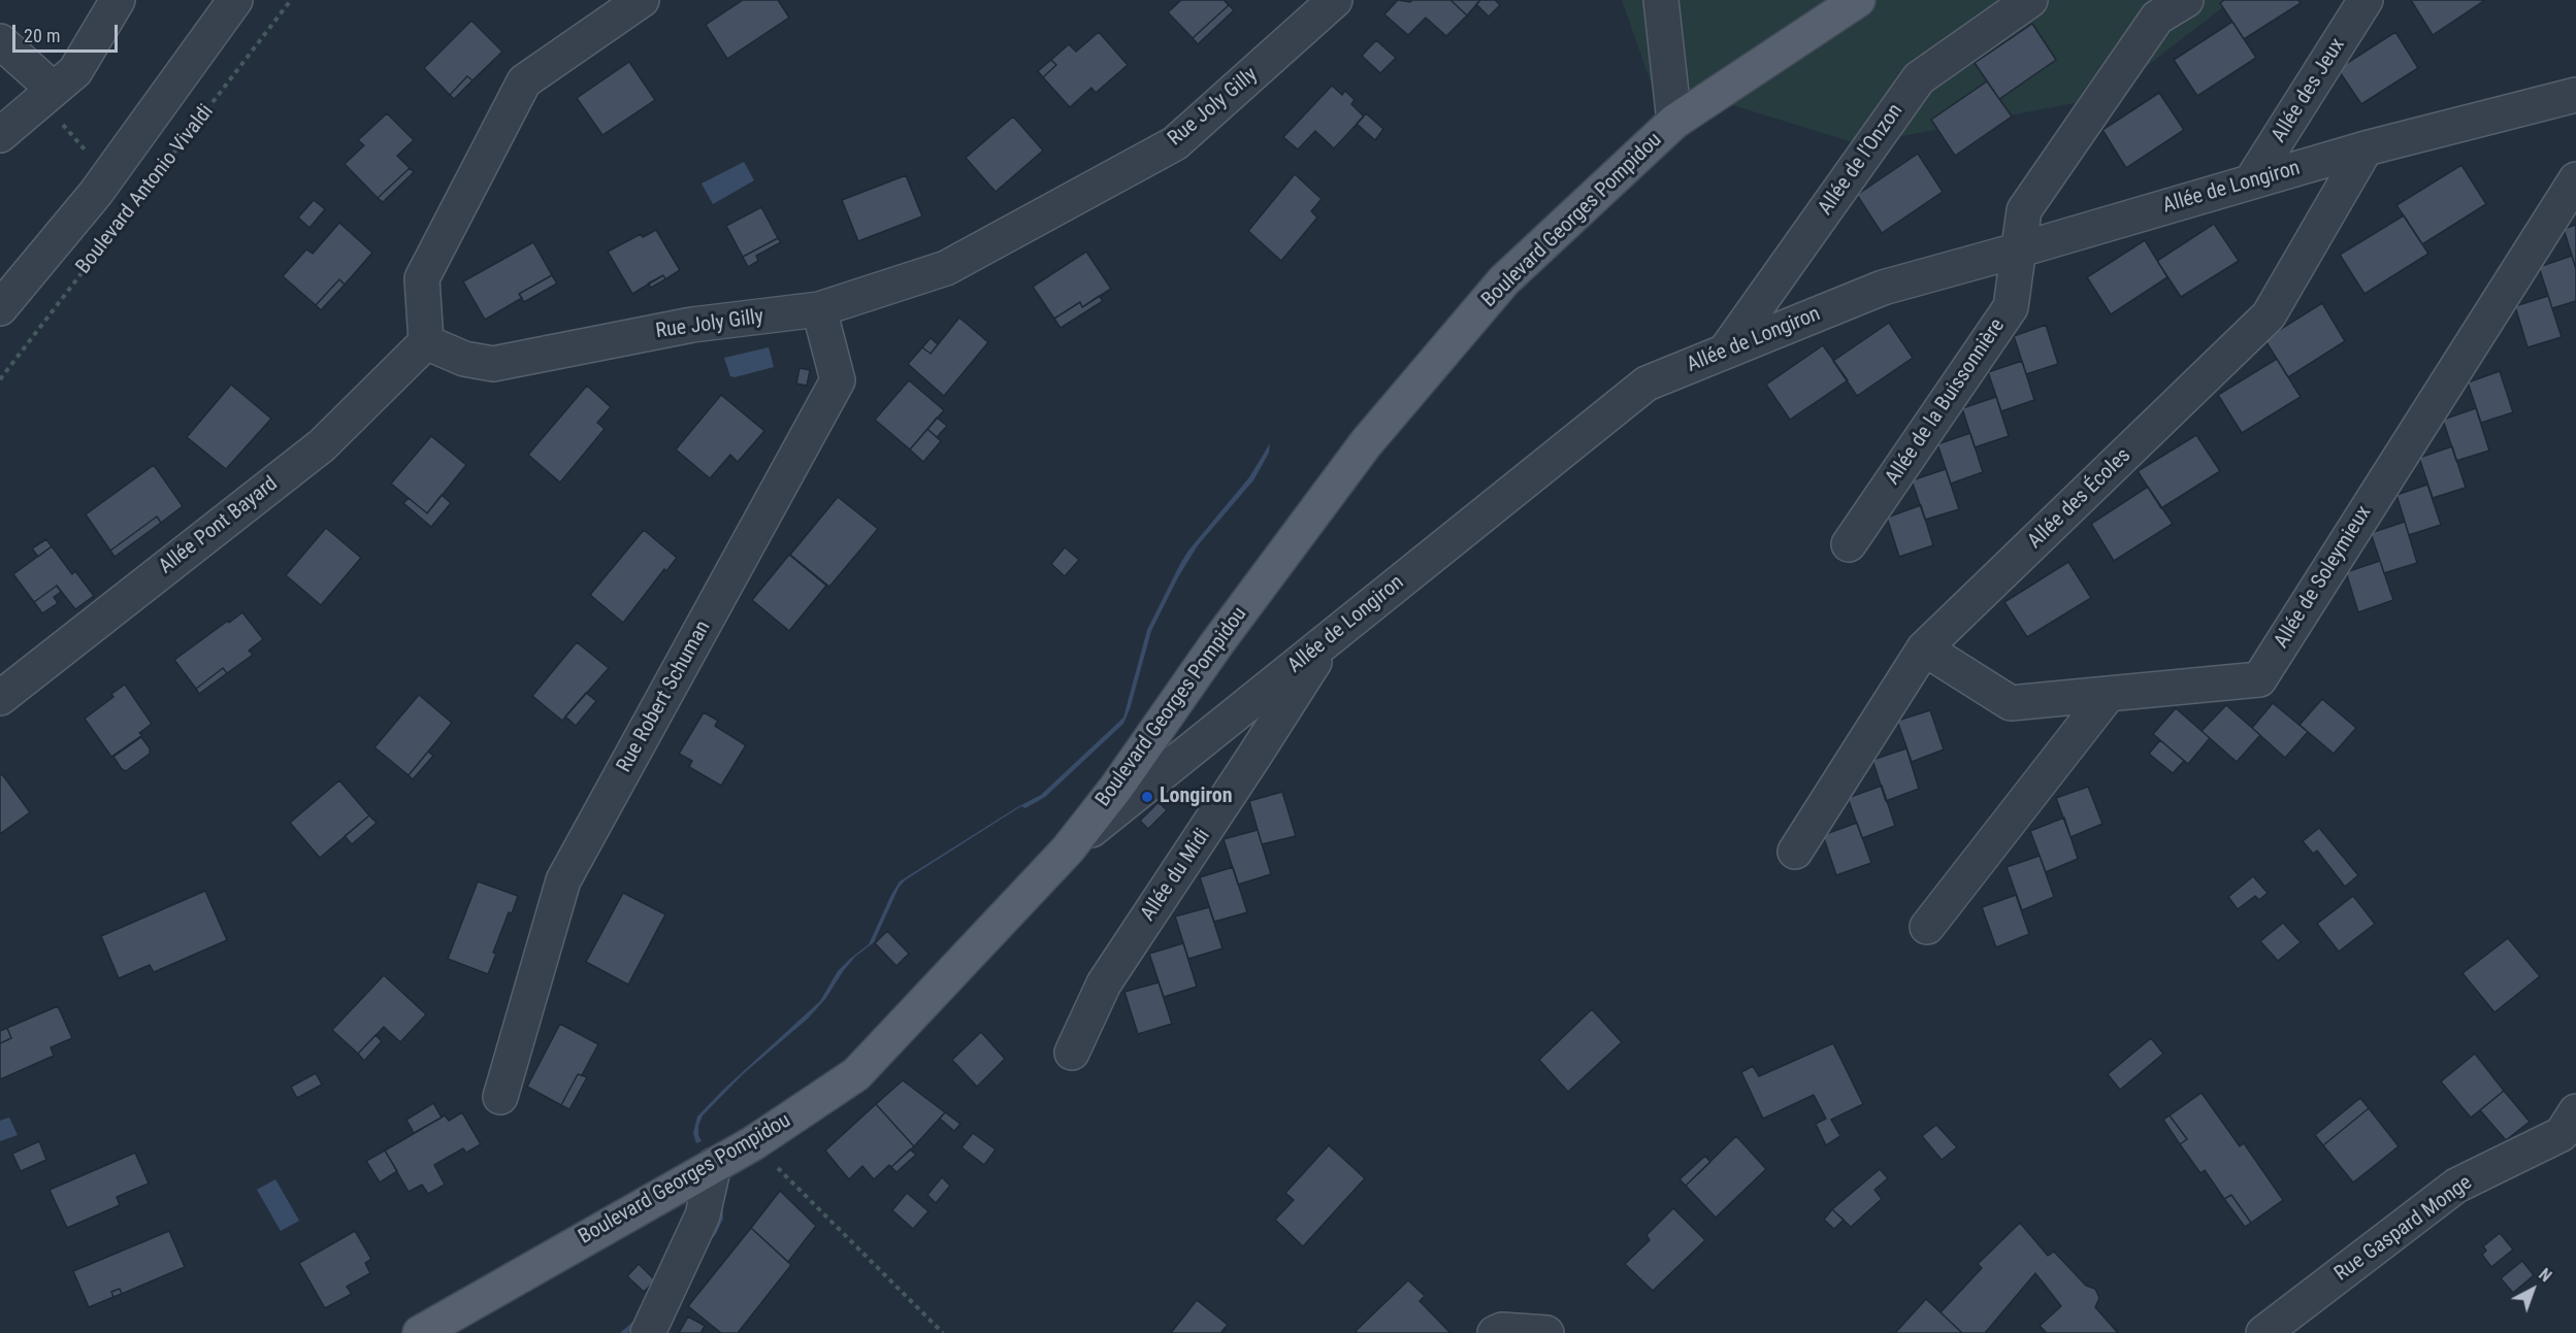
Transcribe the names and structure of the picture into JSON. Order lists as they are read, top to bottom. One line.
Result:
{"streets":{"main road":["Boulevard Georges Pompidou"],"street":["Allée des Jeux","Rue Joly Gilly","Allée de l'Onzon","Allée de Longiron","Boulevard Antonio Vivaldi","Allée de la Buissonnière","Allée des Écoles","Allée Pont Bayard","Allée de Soleymieux","Rue Robert Schuman","Allée du Midi","Rue Gaspard Monge"]},"crossings":[["Allée des Jeux","Allée de Longiron"],["Rue Joly Gilly","Allée Pont Bayard"],["Rue Joly Gilly","Rue Robert Schuman"],["Allée de l'Onzon","Allée de Longiron"],["Allée de Longiron","Boulevard Georges Pompidou"],["Allée de Longiron","Allée de la Buissonnière"],["Allée de Longiron","Allée des Écoles"],["Allée de Longiron","Allée du Midi"],["Allée des Écoles","Allée de Soleymieux"]],"places":["Longiron"],"scale_bar":"20 m","north":"top right"}
